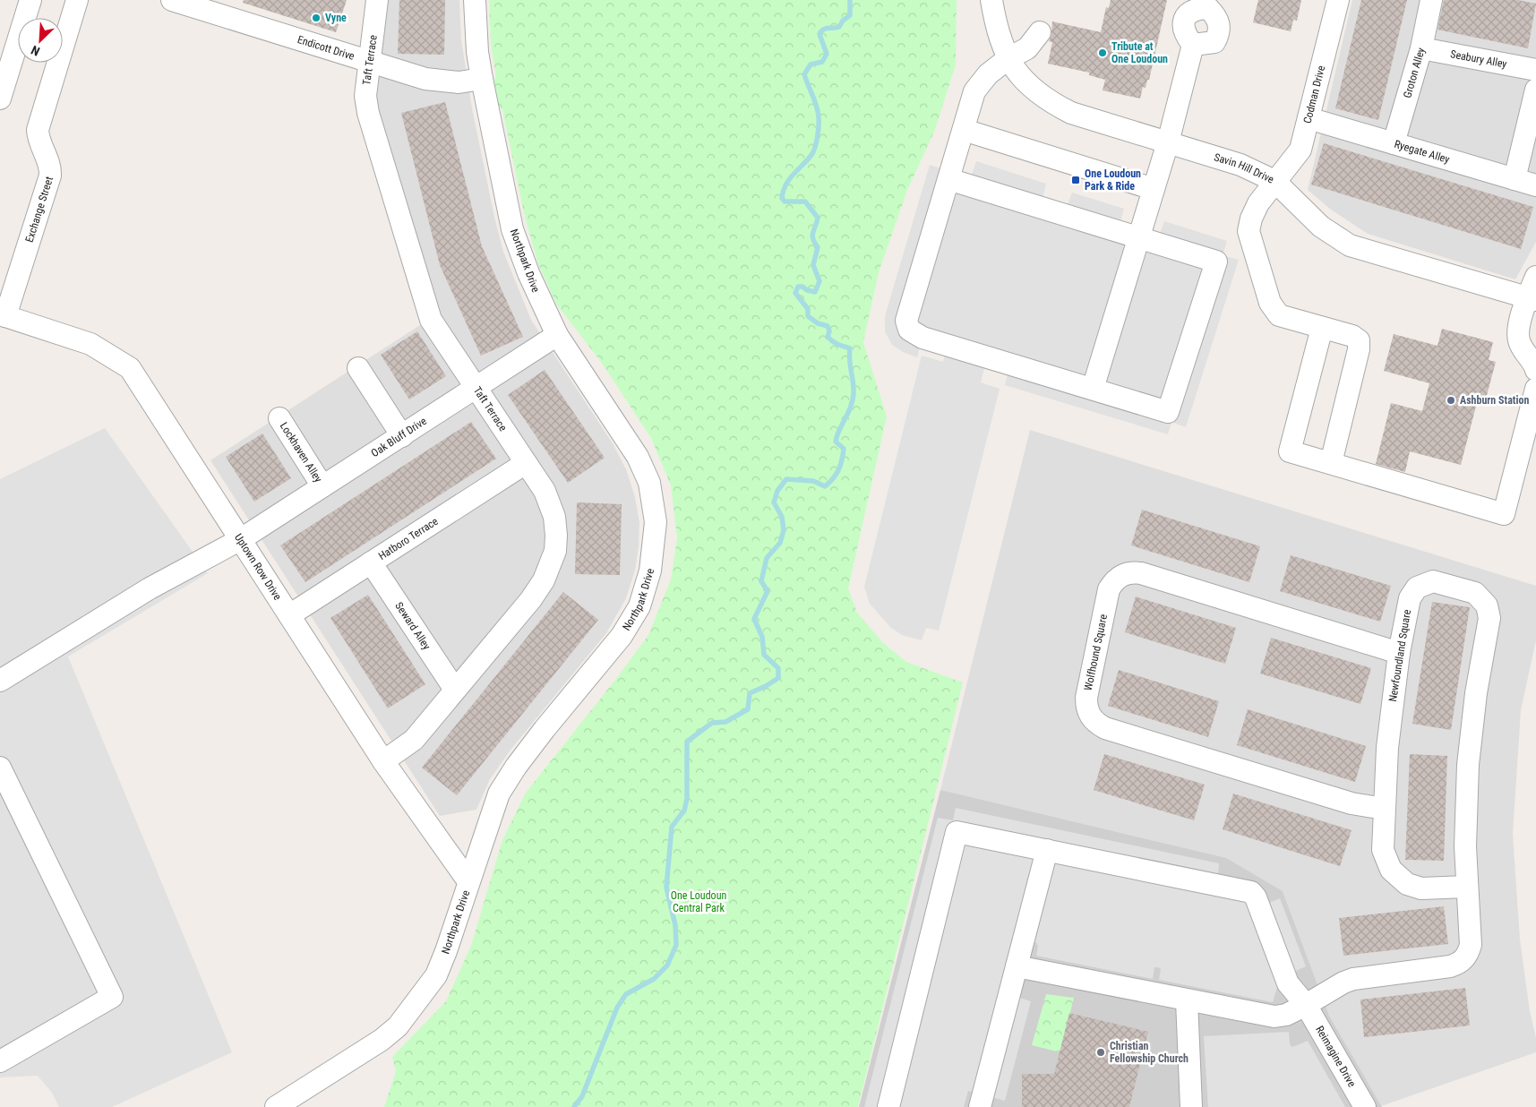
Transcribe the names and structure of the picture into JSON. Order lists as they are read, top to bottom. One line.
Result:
{"streets":{"street":["Endicott Drive","Seabury Alley","Taft Terrace","Groton Alley","Codman Drive","Ryegate Alley","Savin Hill Drive","Exchange Street","Northpark Drive","Oak Bluff Drive","Lockhaven Alley","Hatboro Terrace","Uptown Row Drive","Seward Alley","Wolfhound Square","Newfoundland Square","Reimagine Drive"]},"crossings":[["Endicott Drive","Taft Terrace"],["Endicott Drive","Northpark Drive"],["Seabury Alley","Groton Alley"],["Taft Terrace","Oak Bluff Drive"],["Taft Terrace","Hatboro Terrace"],["Taft Terrace","Uptown Row Drive"],["Taft Terrace","Seward Alley"],["Groton Alley","Ryegate Alley"],["Codman Drive","Ryegate Alley"],["Codman Drive","Savin Hill Drive"],["Exchange Street","Uptown Row Drive"],["Northpark Drive","Oak Bluff Drive"],["Northpark Drive","Uptown Row Drive"],["Oak Bluff Drive","Lockhaven Alley"],["Oak Bluff Drive","Uptown Row Drive"],["Hatboro Terrace","Uptown Row Drive"],["Hatboro Terrace","Seward Alley"],["Wolfhound Square","Newfoundland Square"],["Newfoundland Square","Reimagine Drive"]],"parks":["One Loudoun Central Park"],"places":{"other":["Vyne","Tribute at One Loudoun","Ashburn Station","Christian Fellowship Church"],"transit":["One Loudoun Park & Ride"]},"north":"bottom left"}
